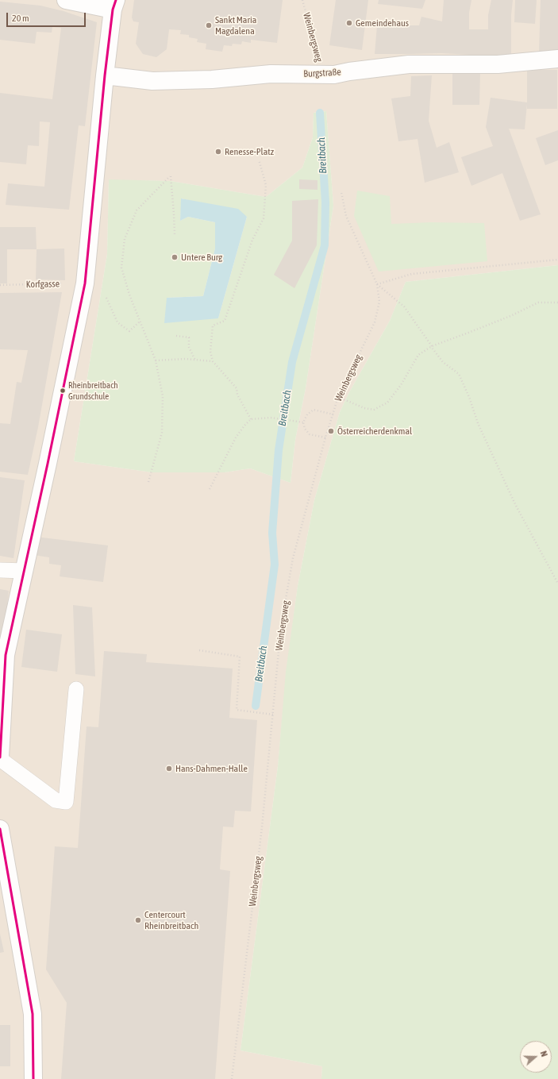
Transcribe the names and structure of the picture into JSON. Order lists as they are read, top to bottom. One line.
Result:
{"streets":{"street":["Burgstraße"],"path":["Weinbergsweg","Korfgasse"]},"crossings":[["Weinbergsweg","Burgstraße"]],"water":["Breitbach"],"places":["Gemeindehaus","Sankt Maria Magdalena","Renesse-Platz","Untere Burg","Rheinbreitbach Grundschule","Österreicherdenkmal","Hans-Dahmen-Halle","Centercourt Rheinbreitbach"],"scale_bar":"20 m","north":"right"}
